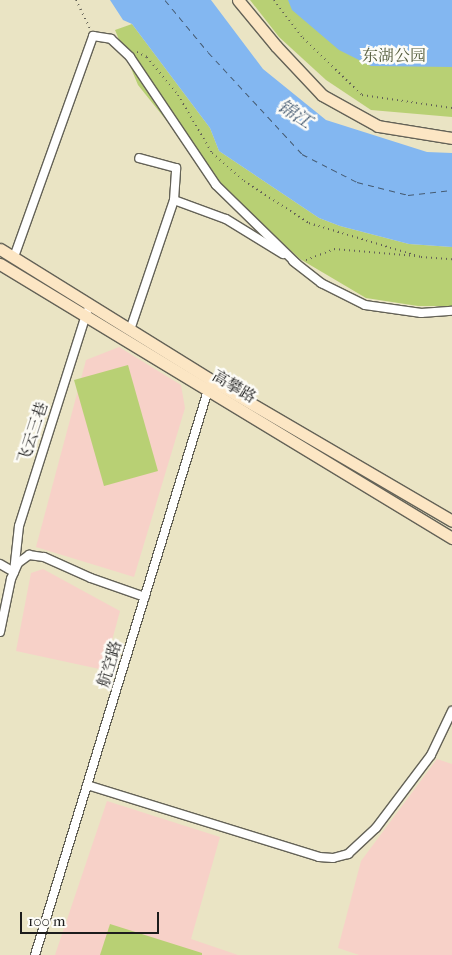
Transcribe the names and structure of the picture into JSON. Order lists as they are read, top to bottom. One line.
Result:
{"streets":{"main road":["高攀路"],"street":["飞云三巷","航空路"]},"crossings":[["高攀路","飞云三巷"],["高攀路","航空路"]],"water":["锦江"],"parks":["东湖公园"],"scale_bar":"100 m"}
